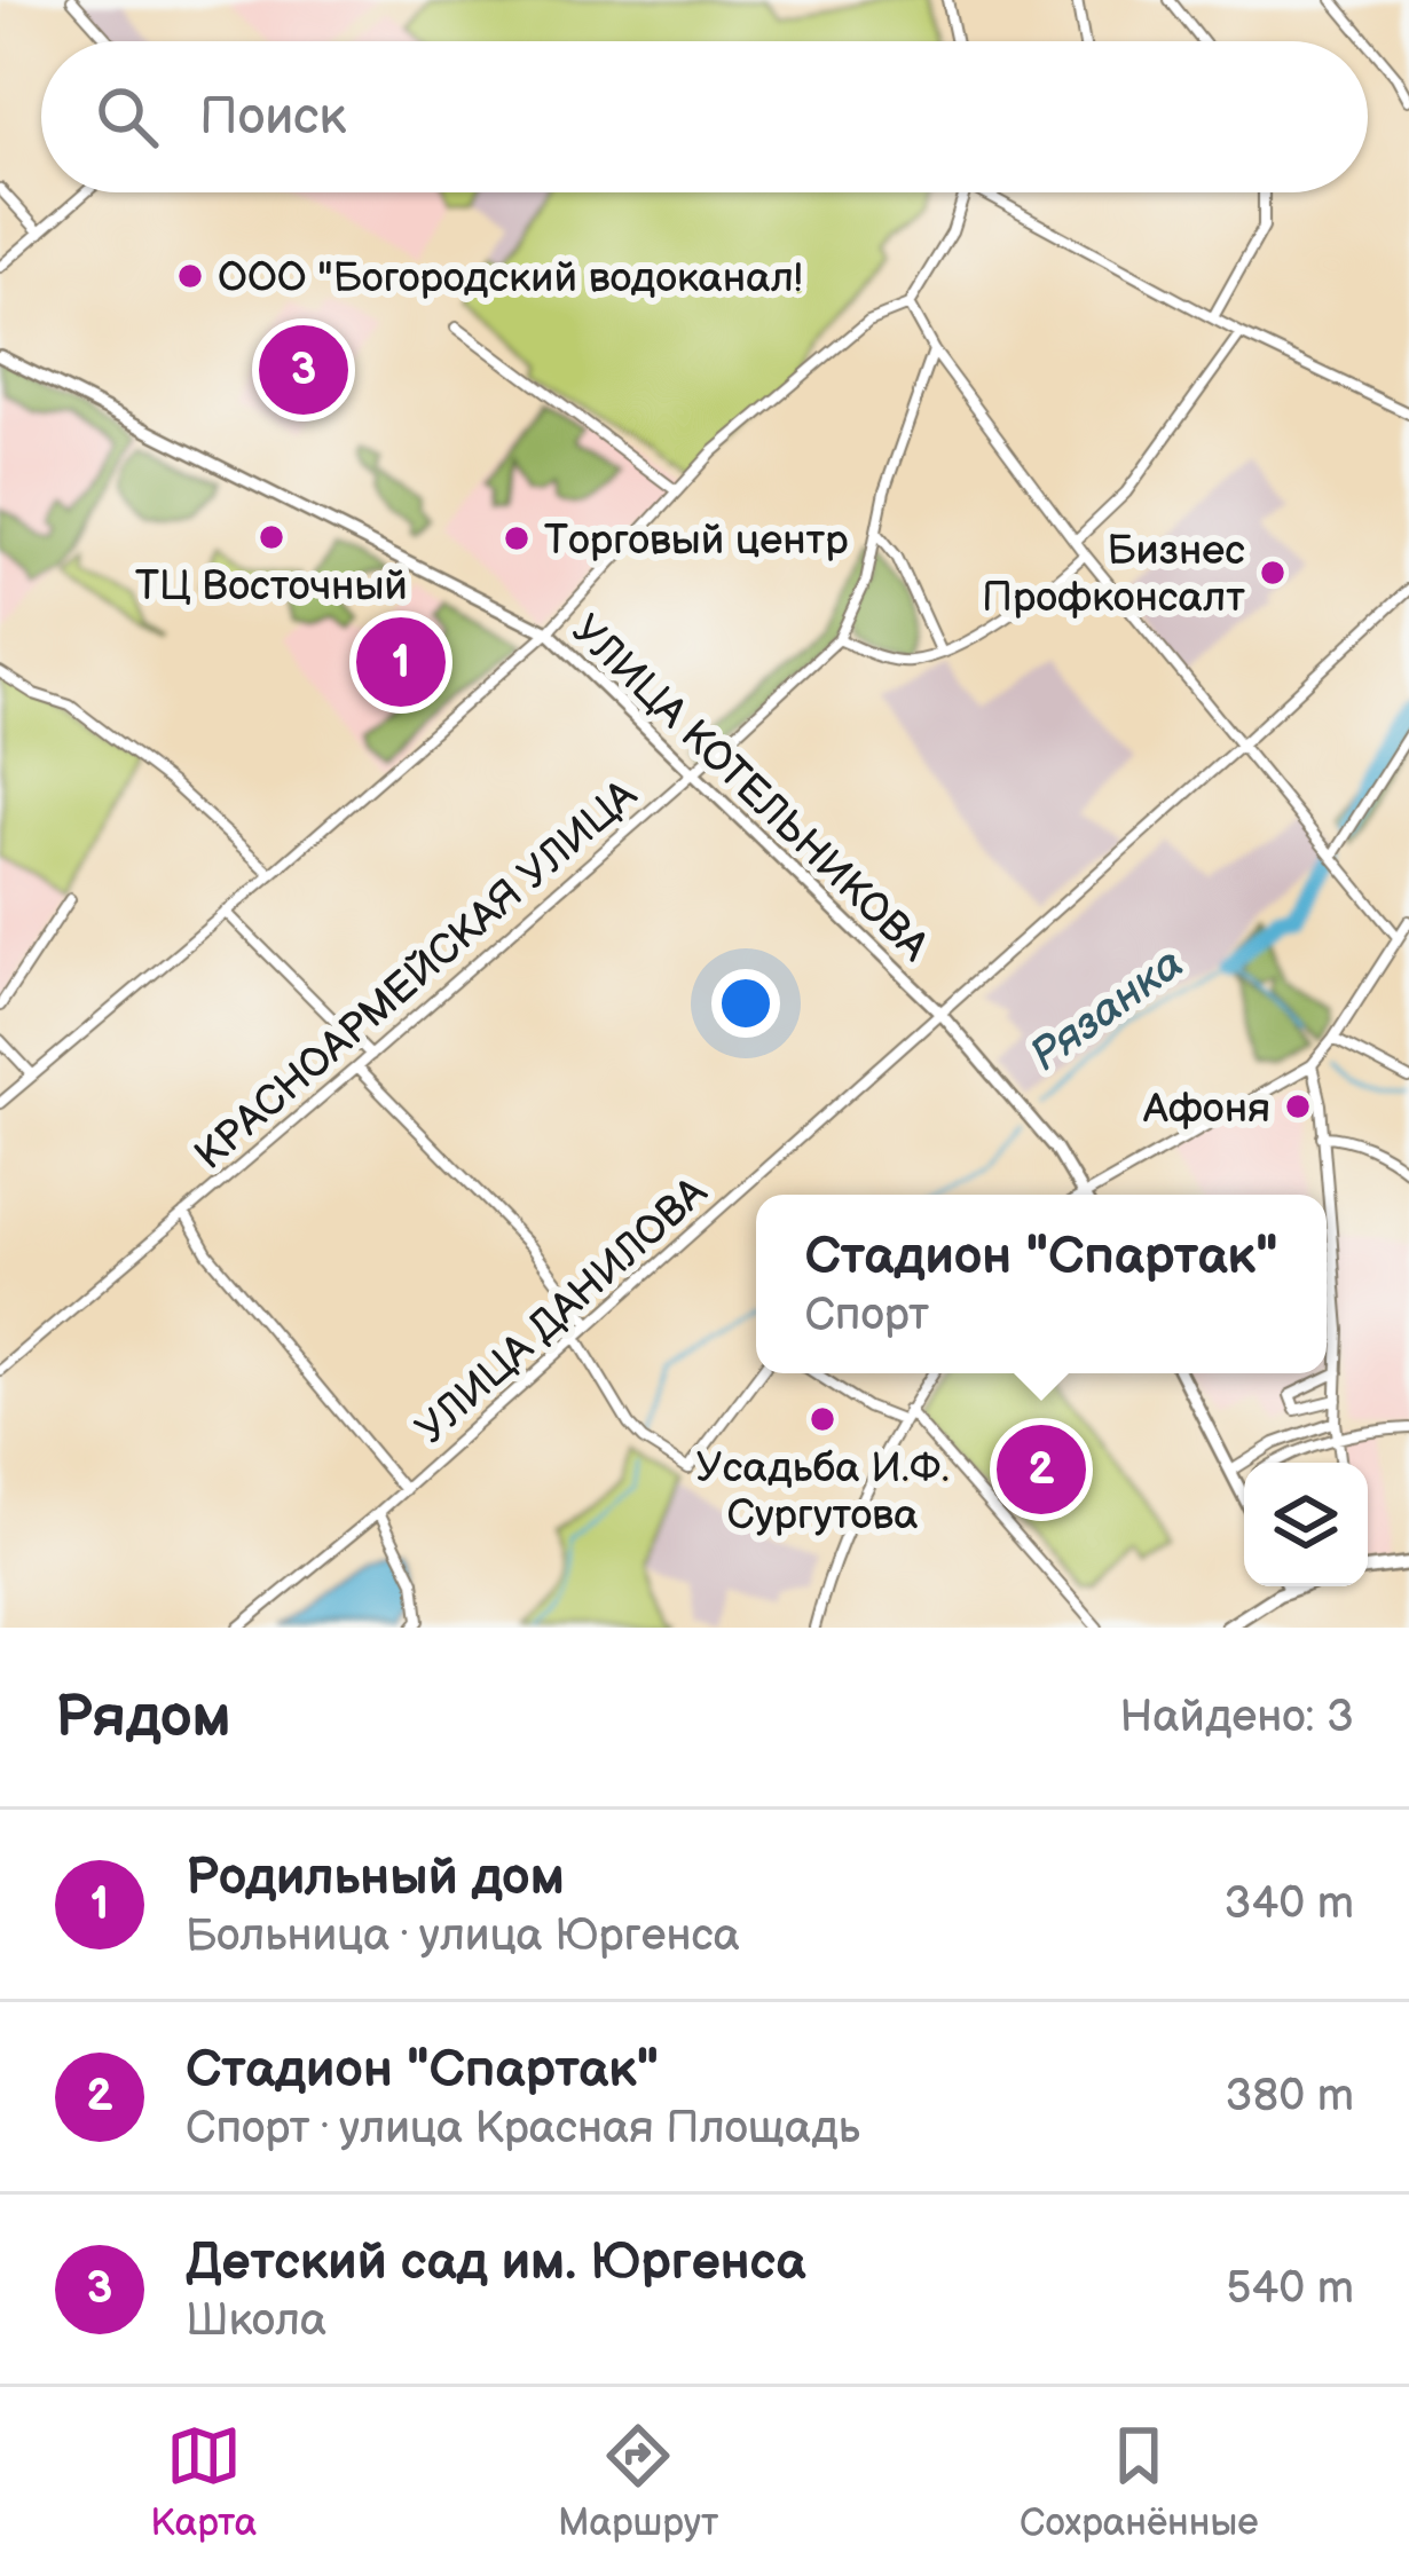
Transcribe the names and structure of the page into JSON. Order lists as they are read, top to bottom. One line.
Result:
{"streets":{"street":["УЛИЦА КОТЕЛЬНИКОВА","КРАСНОАРМЕЙСКАЯ УЛИЦА","УЛИЦА ДАНИЛОВА"]},"crossings":[["УЛИЦА КОТЕЛЬНИКОВА","КРАСНОАРМЕЙСКАЯ УЛИЦА"],["УЛИЦА КОТЕЛЬНИКОВА","УЛИЦА ДАНИЛОВА"]],"water":["Рязанка"],"places":["ООО \"Богородский водоканал!","ТЦ Восточный","Торговый центр","Бизнес Профконсалт","Афоня","Усадьба И.Ф. Сургутова"],"page":{"search":"Поиск","pins":["3","1","2"],"popup":["Стадион \"Спартак\"","Спорт"],"heading":["Рядом","Найдено: 3"],"list":[{"mark":"1","name":"Родильный дом","note":"Больница · улица Юргенса","value":"340 m"},{"mark":"2","name":"Стадион \"Спартак\"","note":"Спорт · улица Красная Площадь","value":"380 m"},{"mark":"3","name":"Детский сад им. Юргенса","note":"Школа","value":"540 m"}],"nav":["Карта","Маршрут","Сохранённые"]}}
